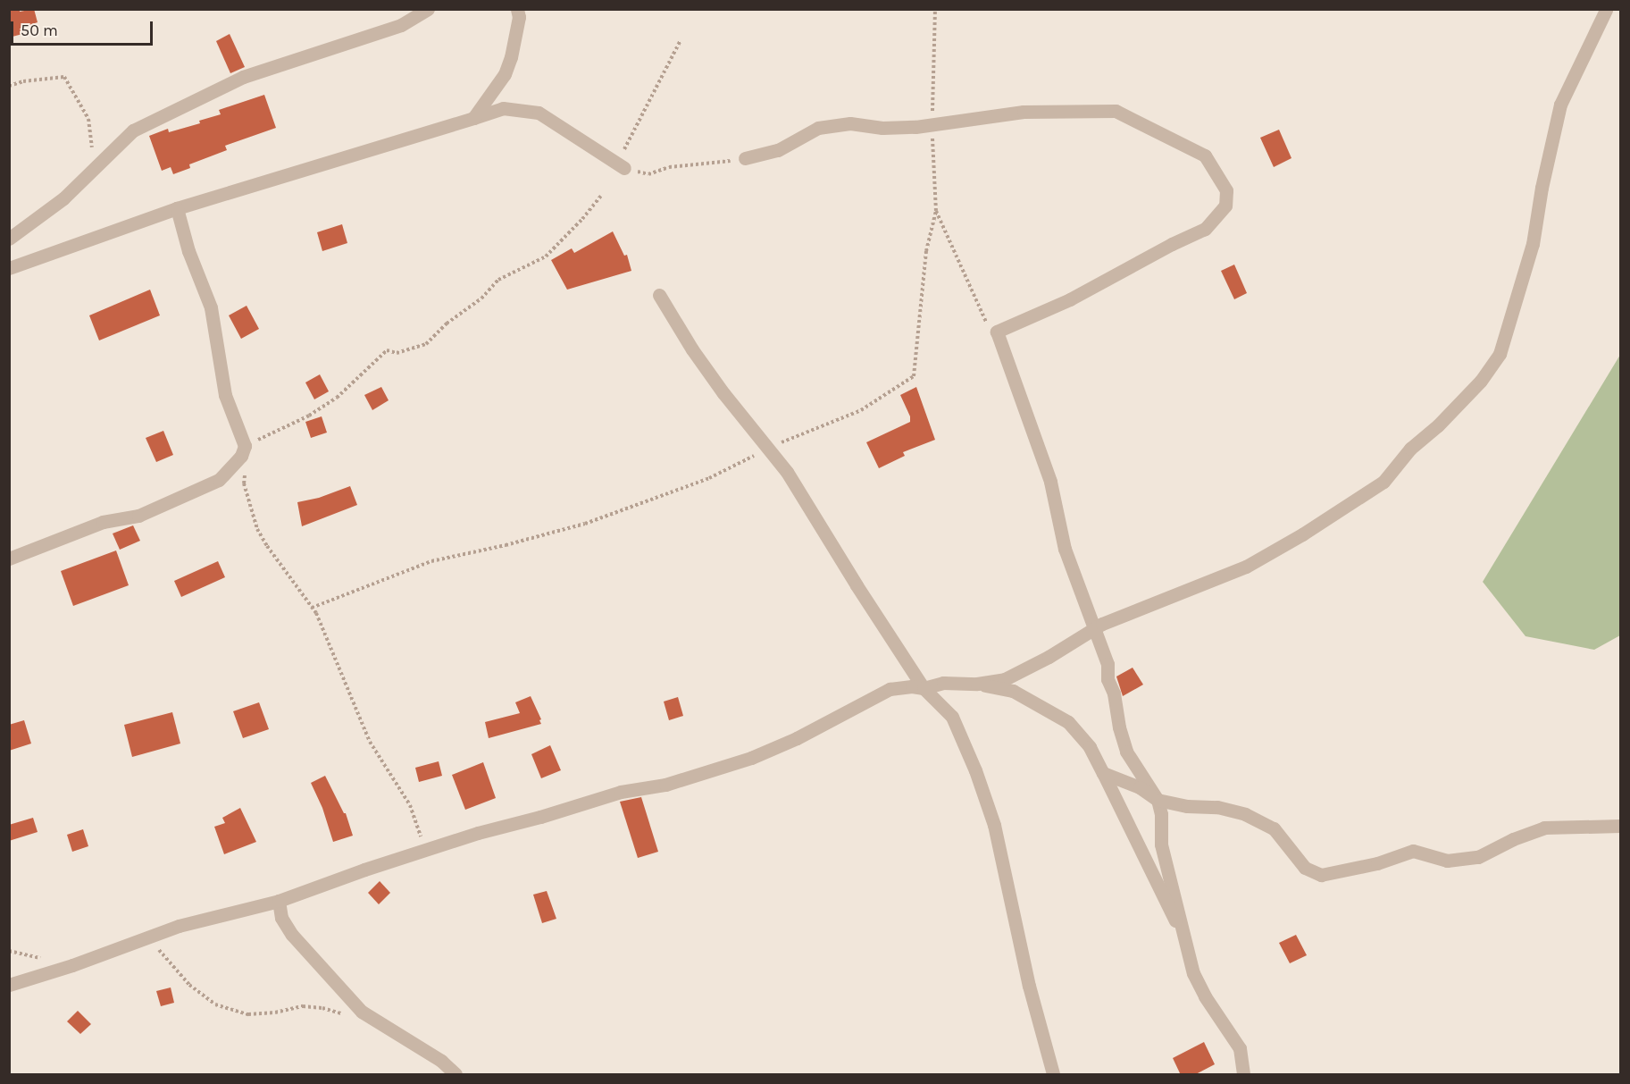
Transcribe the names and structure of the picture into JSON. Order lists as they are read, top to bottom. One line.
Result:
{"scale_bar":"50 m"}
